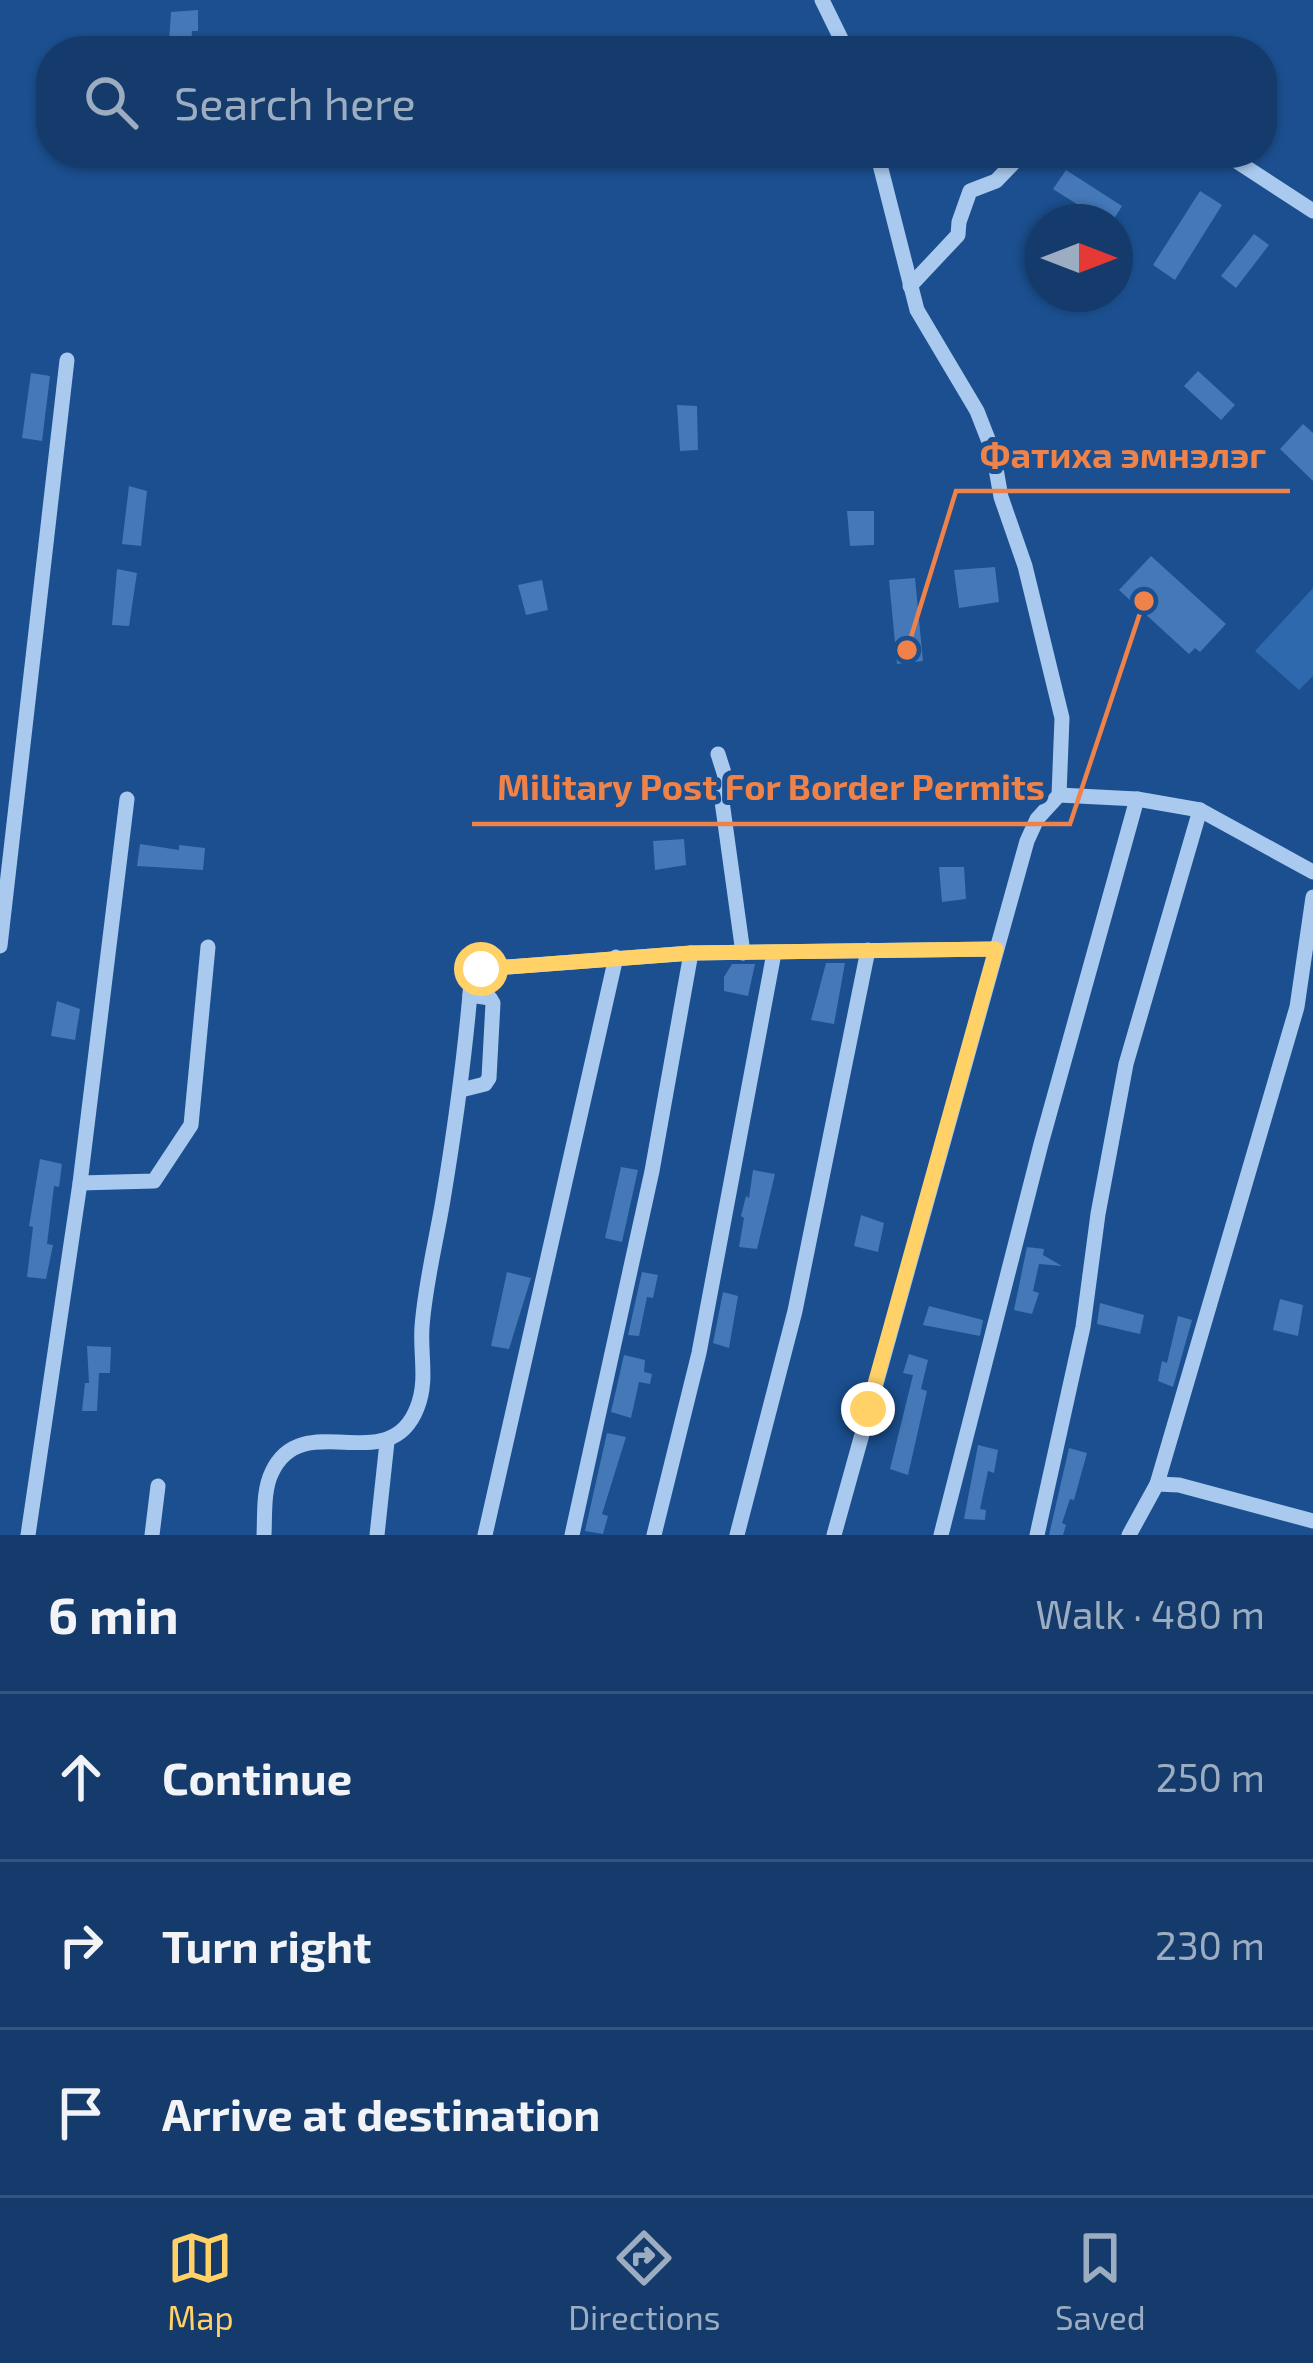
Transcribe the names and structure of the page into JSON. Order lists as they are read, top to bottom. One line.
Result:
{"places":["Military Post For Border Permits","Фатиха эмнэлэг"],"north":"right","page":{"search":"Search here","heading":["6 min","Walk · 480 m"],"list":[["Continue","250 m"],["Turn right","230 m"],"Arrive at destination"],"nav":["Map","Directions","Saved"]}}
